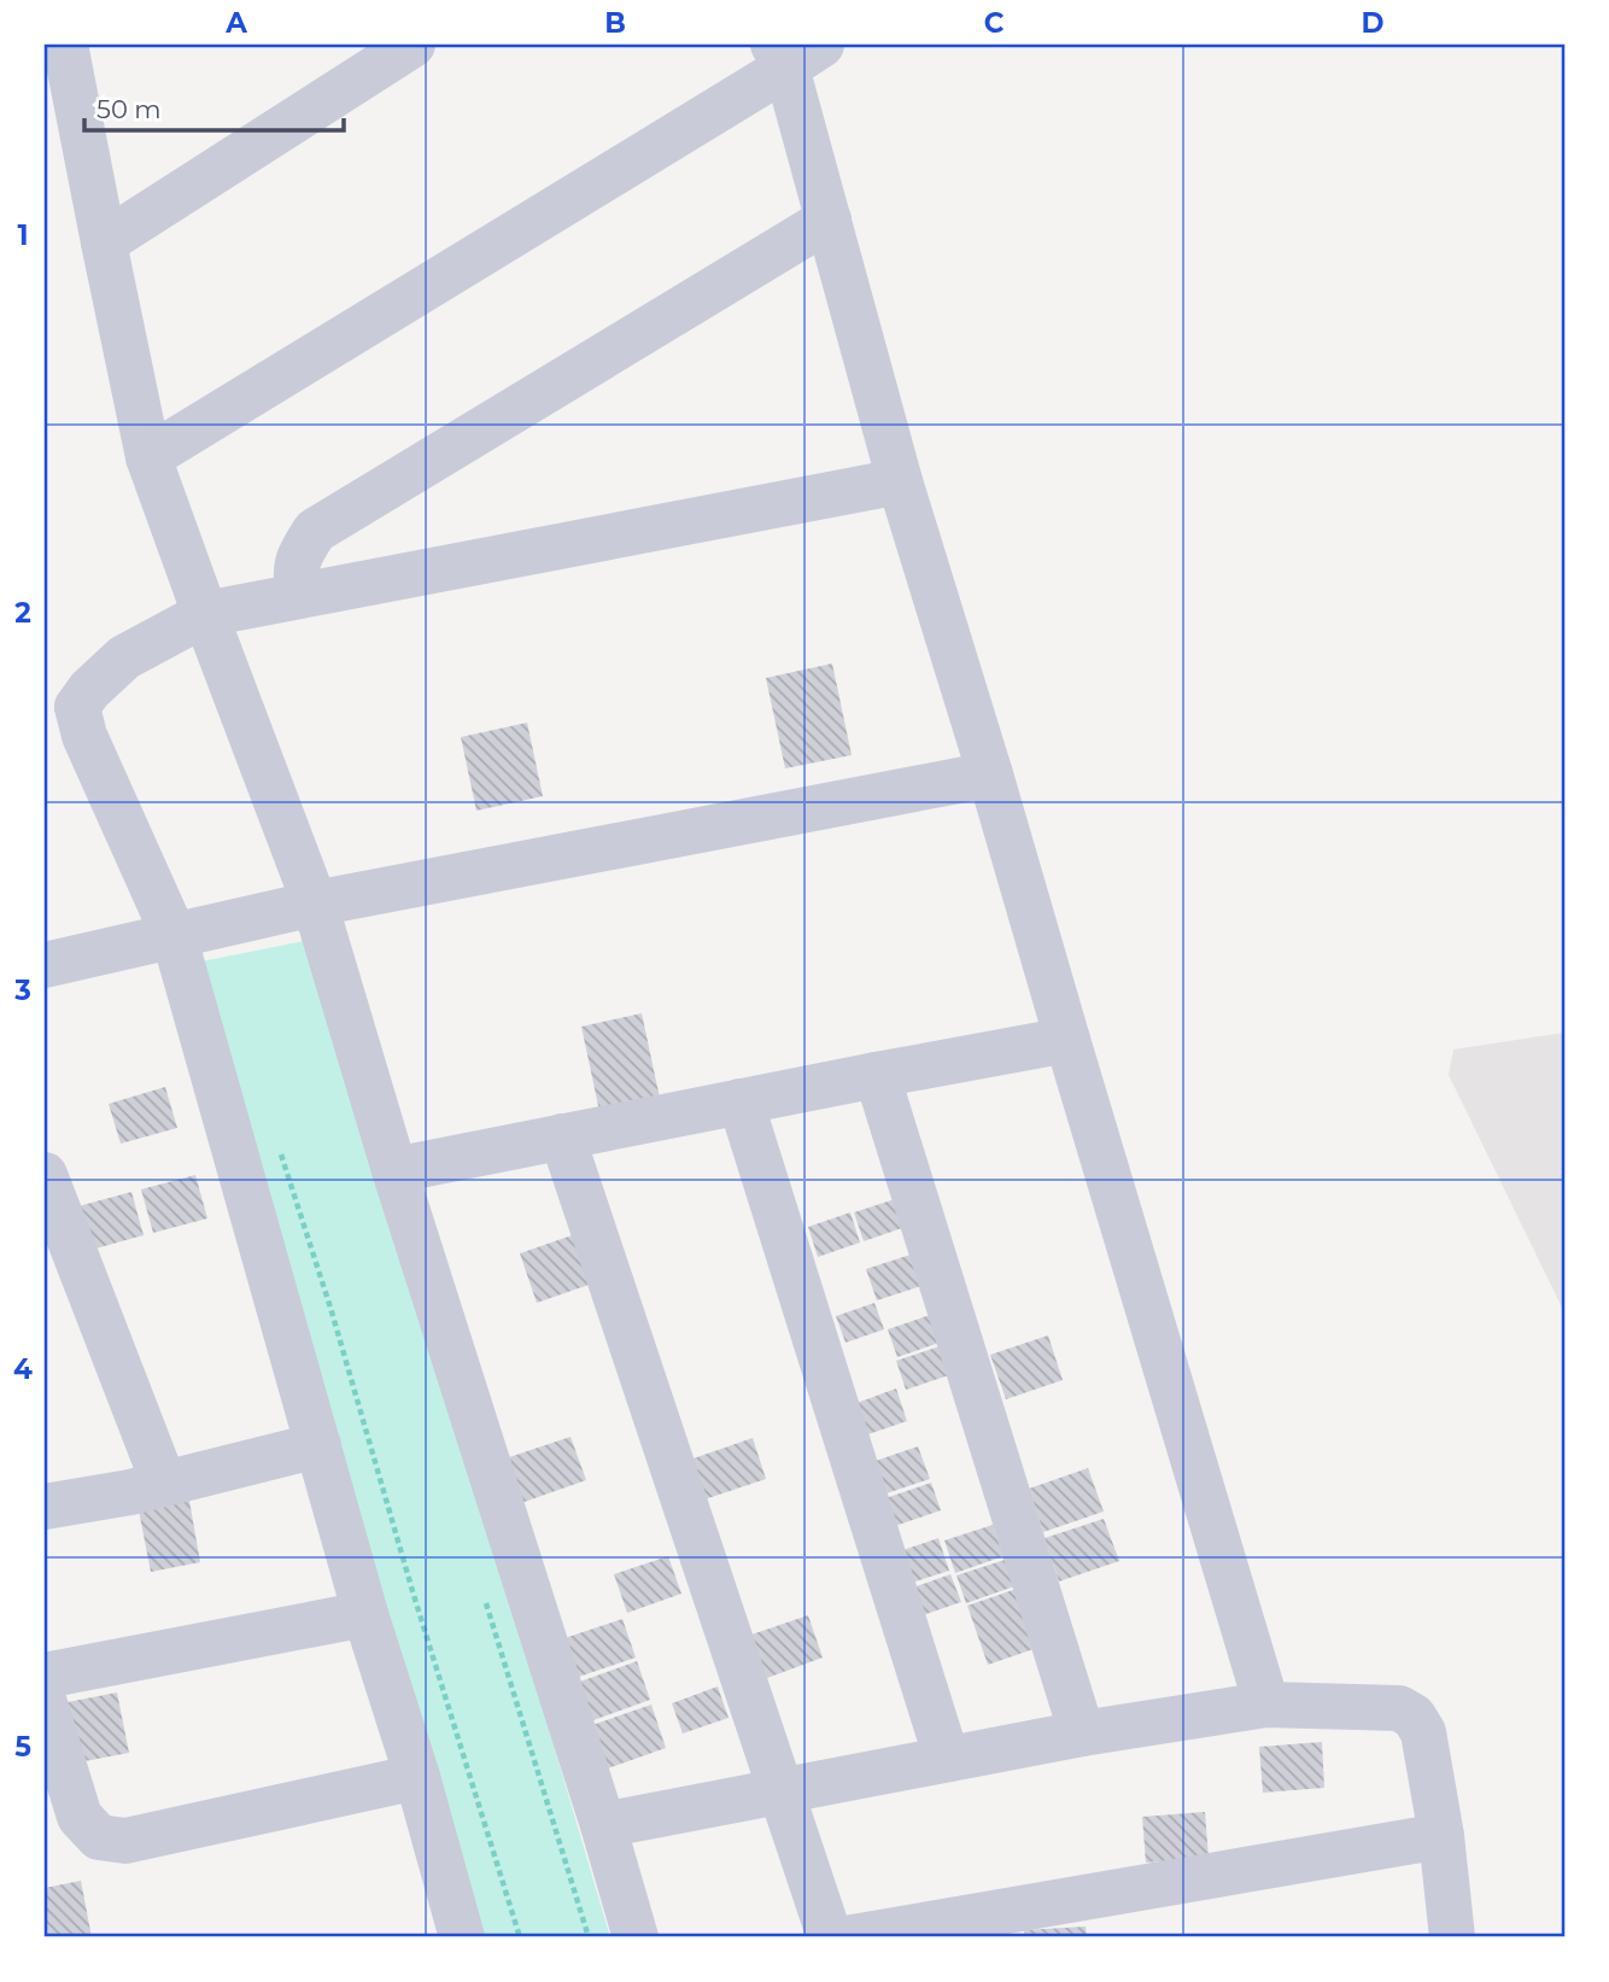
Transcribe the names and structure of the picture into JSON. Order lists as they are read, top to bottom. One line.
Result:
{"scale_bar":"50 m","grid":{"columns":["A","B","C","D"],"rows":["1","2","3","4","5"]}}
